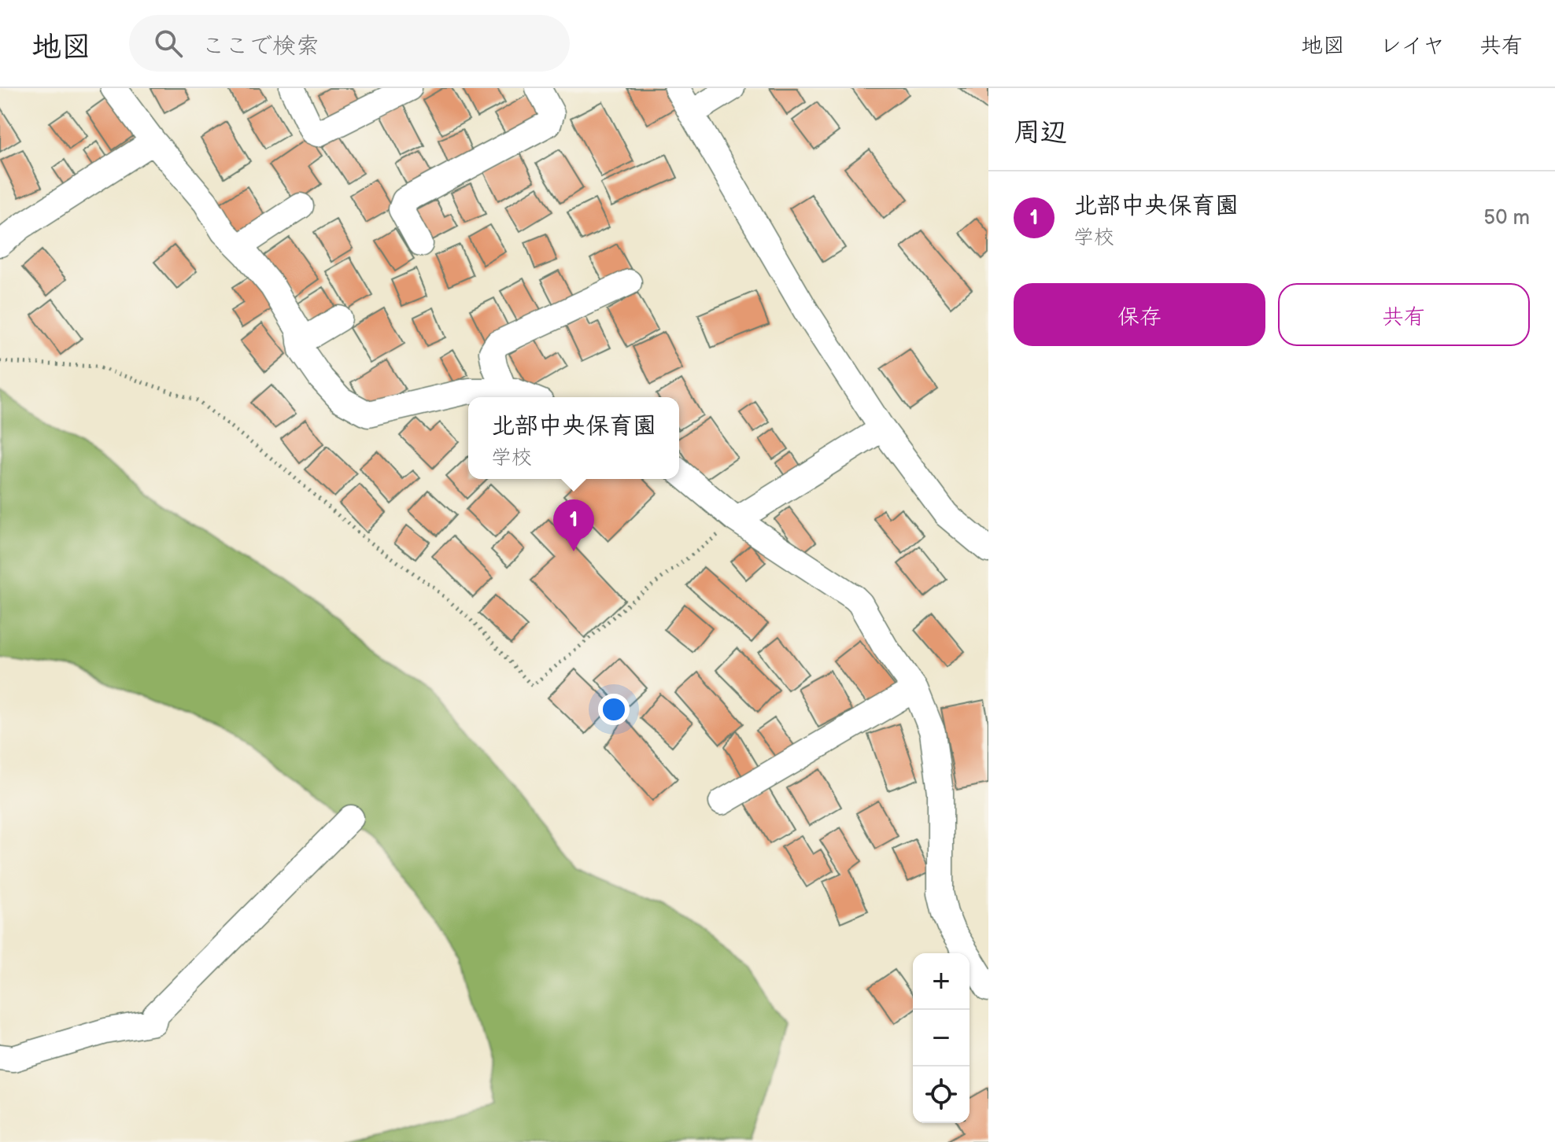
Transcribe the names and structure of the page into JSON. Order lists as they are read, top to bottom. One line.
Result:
{"page":{"header":"地図","search":"ここで検索","nav":["地図","レイヤ","共有"],"heading":"周辺","list":[{"mark":"1","name":"北部中央保育園","note":"学校","value":"50 m"}],"buttons":["保存","共有"],"popup":["北部中央保育園","学校"],"pins":"1","map_buttons":["+","−"]}}
